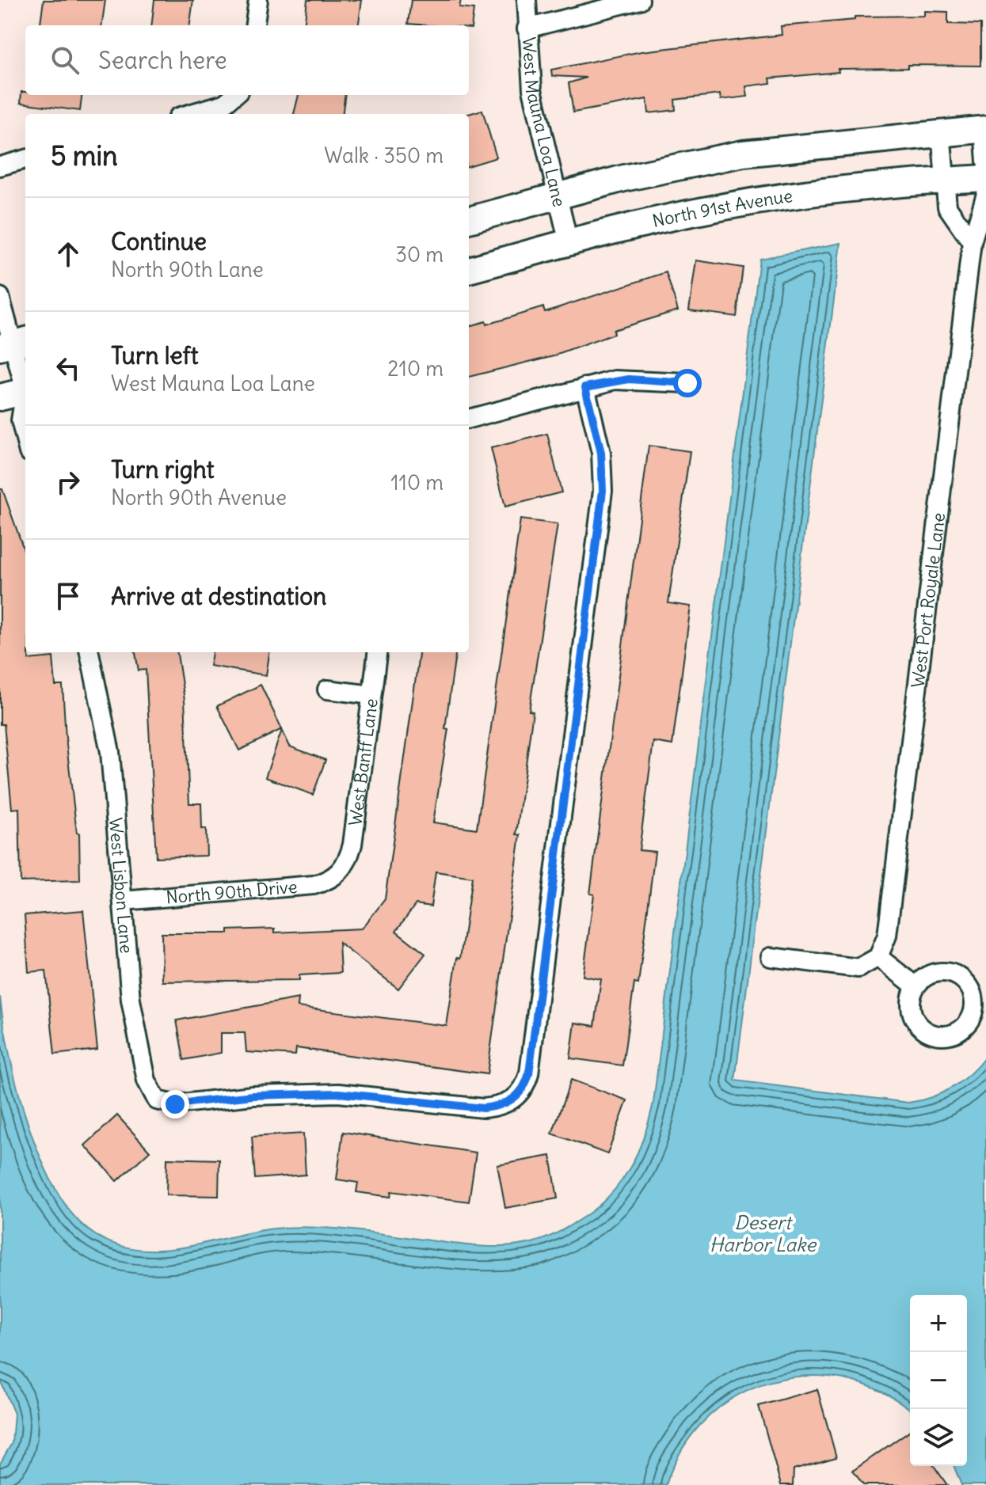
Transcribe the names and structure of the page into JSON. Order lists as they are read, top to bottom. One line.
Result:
{"streets":{"main road":["North 91st Avenue"],"street":["West Mauna Loa Lane","West Port Royale Lane","West Banff Lane","West Lisbon Lane","North 90th Drive"]},"crossings":[["West Mauna Loa Lane","North 91st Avenue"],["West Banff Lane","North 90th Drive"],["West Lisbon Lane","North 90th Drive"]],"water":["Desert Harbor Lake"],"page":{"search":"Search here","heading":["5 min","Walk · 350 m"],"list":[["Continue","North 90th Lane","30 m"],["Turn left","West Mauna Loa Lane","210 m"],["Turn right","North 90th Avenue","110 m"],"Arrive at destination"],"map_buttons":["+","−"]}}
